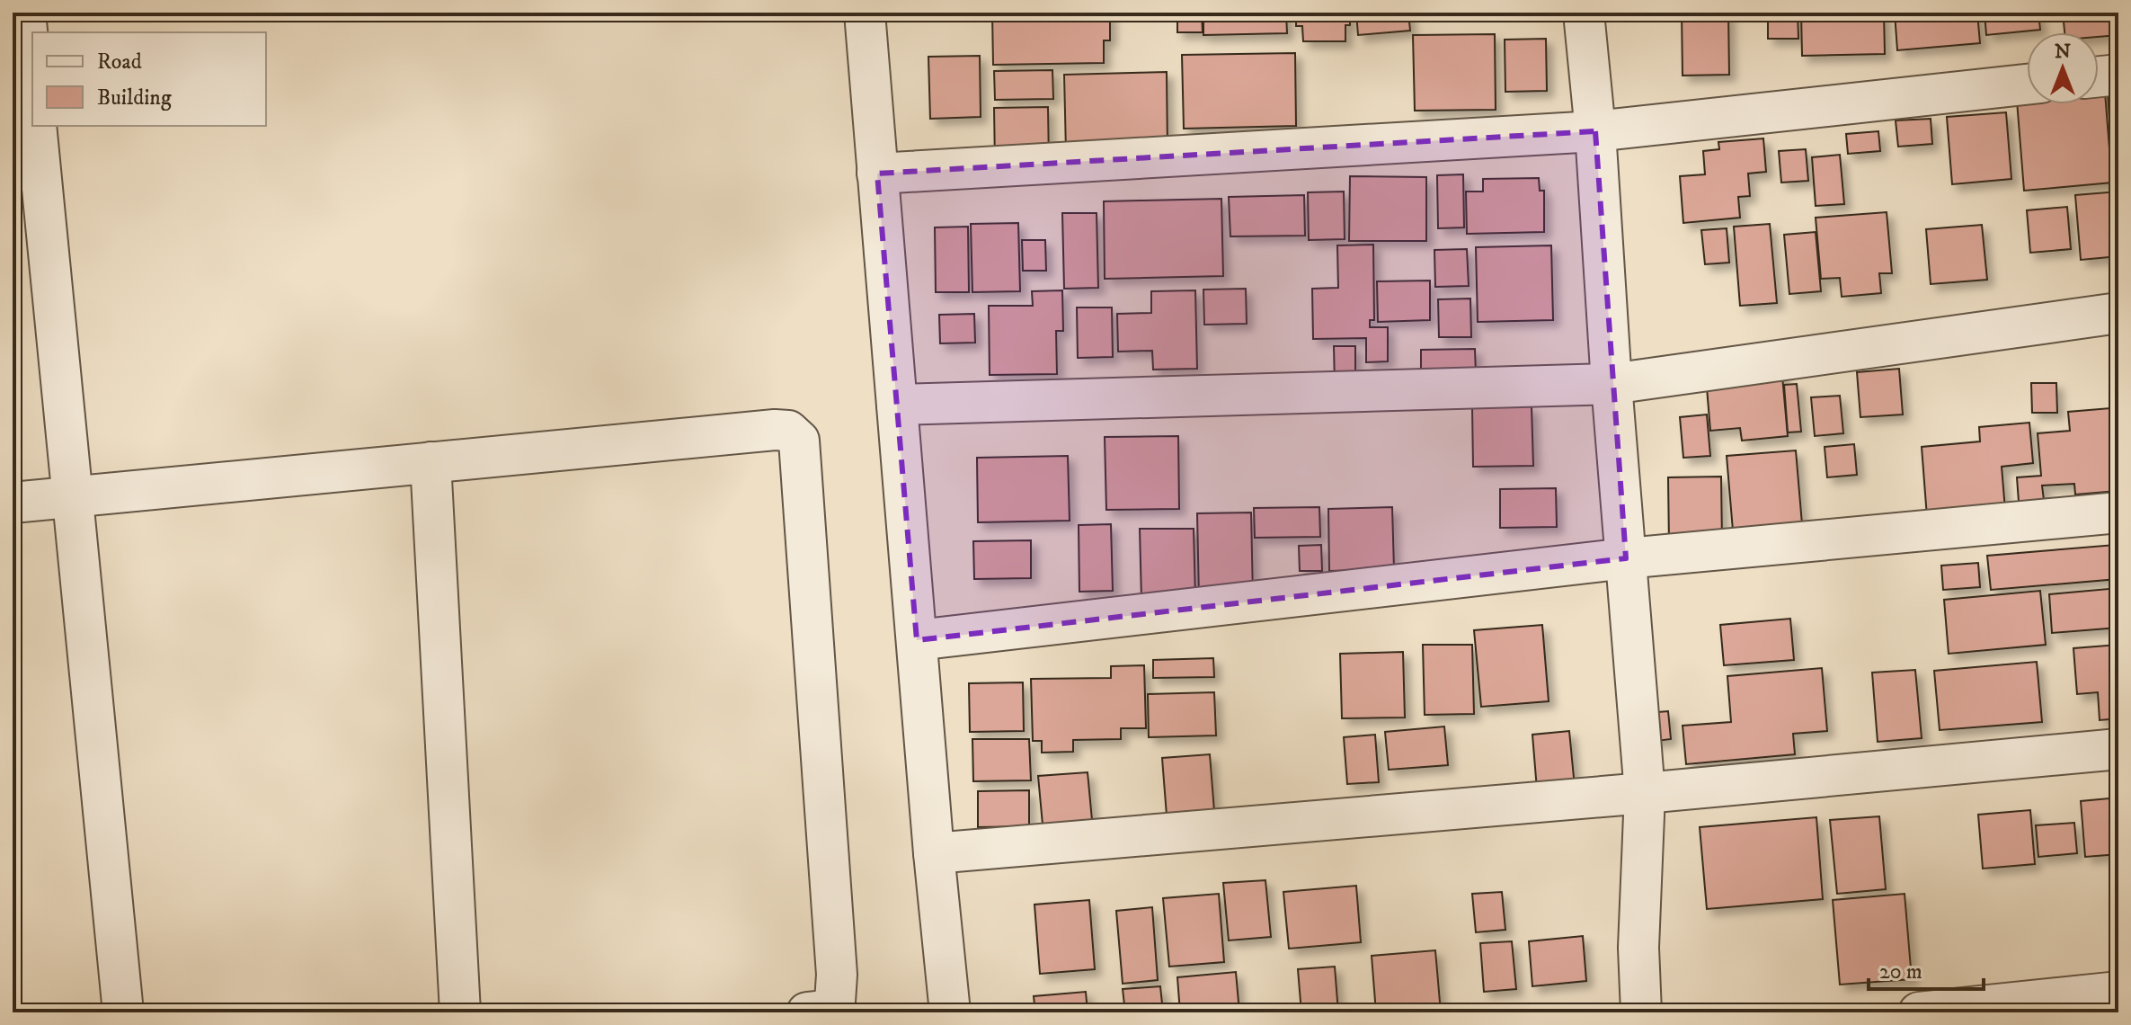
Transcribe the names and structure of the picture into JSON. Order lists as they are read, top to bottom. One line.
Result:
{"legend":["Road","Building"],"scale_bar":"20 m","north":"top"}
